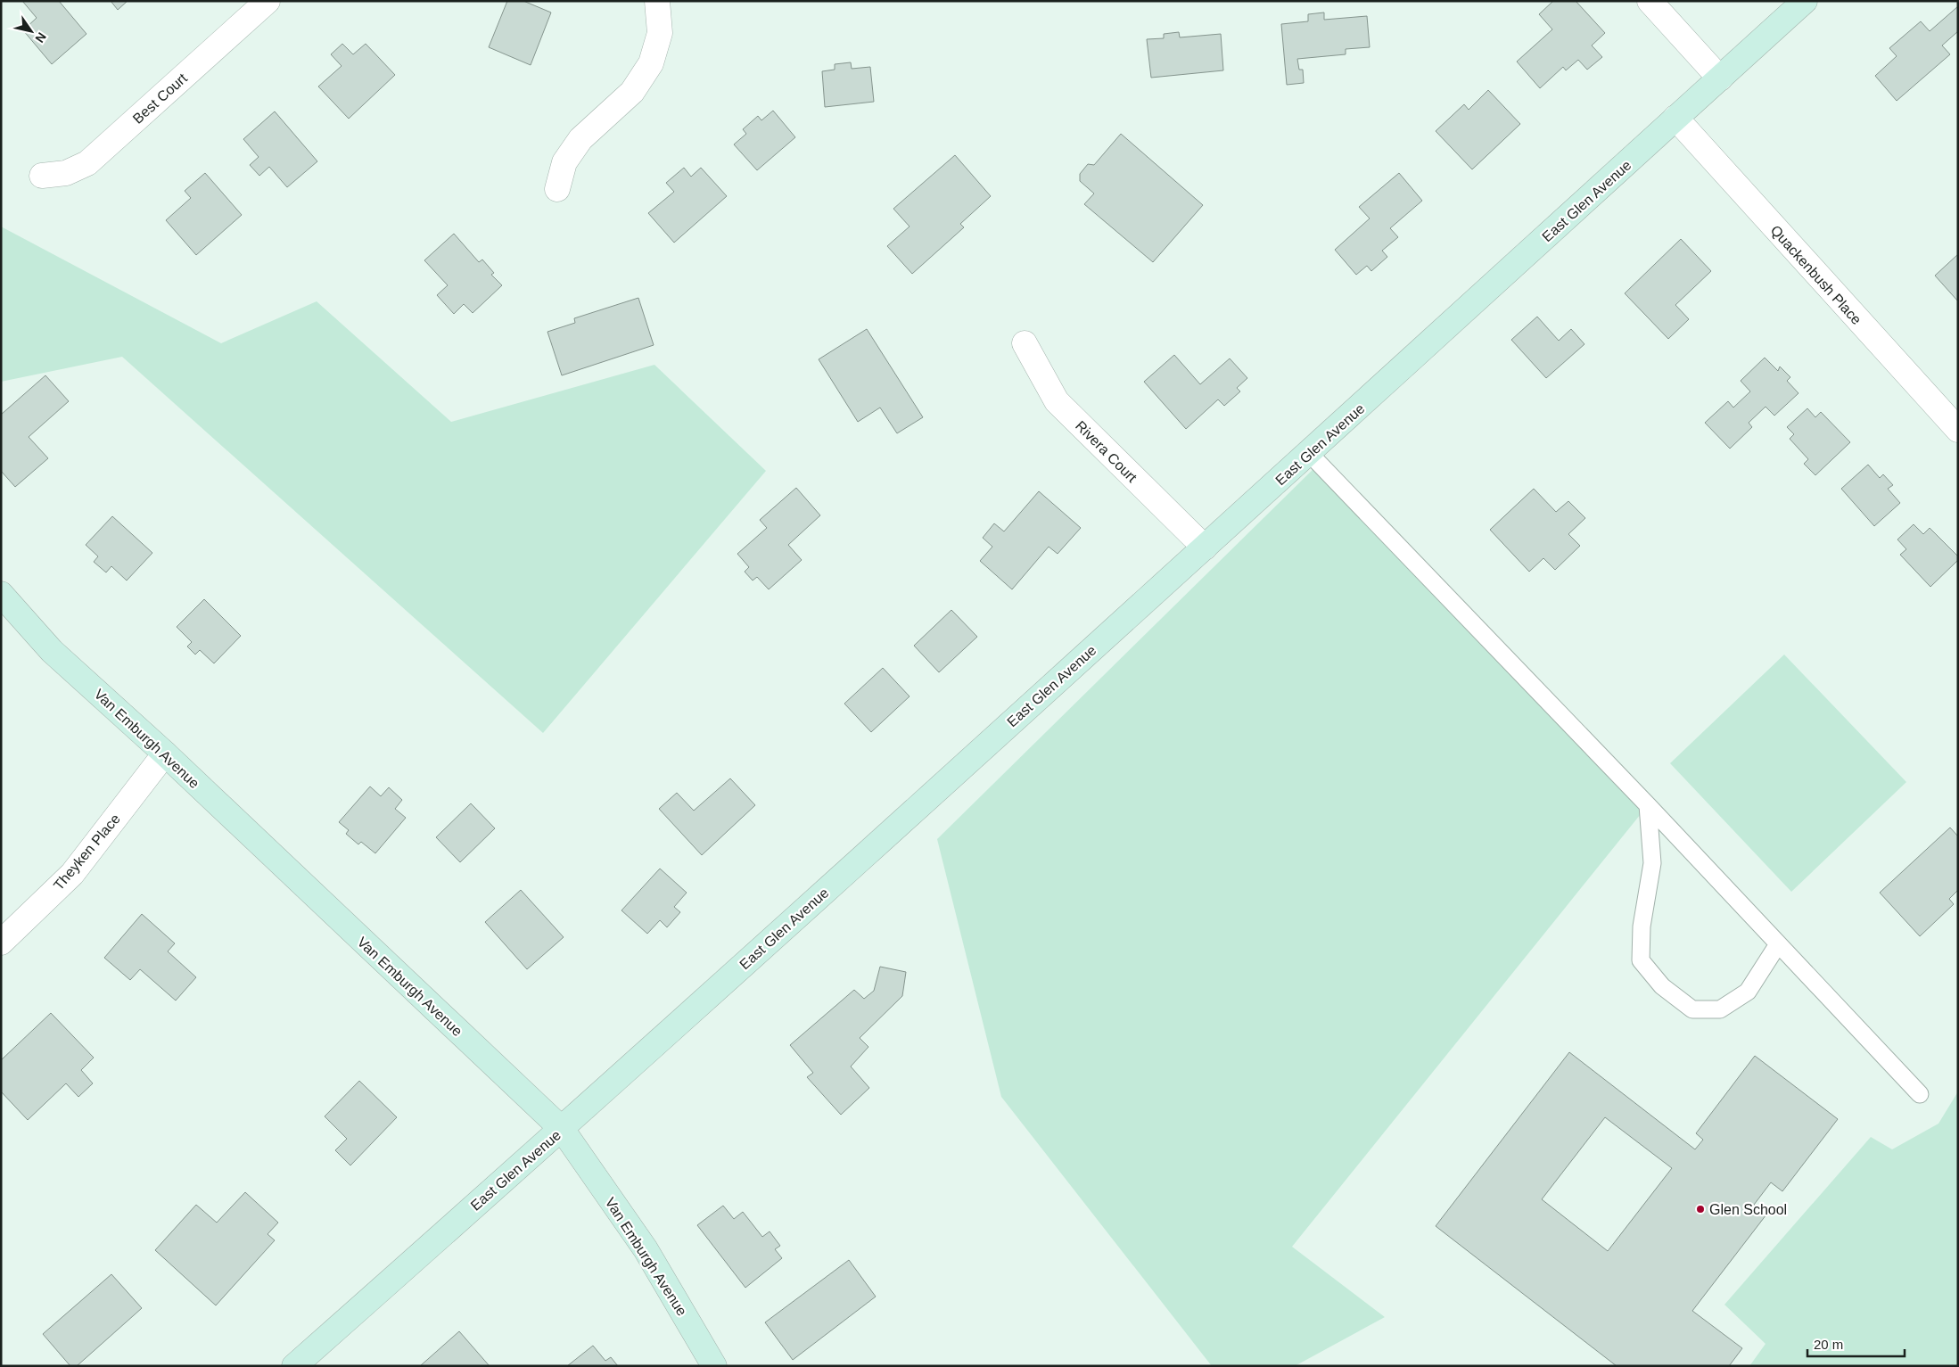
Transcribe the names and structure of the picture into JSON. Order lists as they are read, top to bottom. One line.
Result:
{"streets":{"street":["Best Court","East Glen Avenue","Quackenbush Place","Rivera Court","Van Emburgh Avenue","Theyken Place"]},"crossings":[["East Glen Avenue","Quackenbush Place"],["East Glen Avenue","Rivera Court"],["East Glen Avenue","Van Emburgh Avenue"],["Van Emburgh Avenue","Theyken Place"]],"places":["Glen School"],"scale_bar":"20 m","north":"bottom right"}
